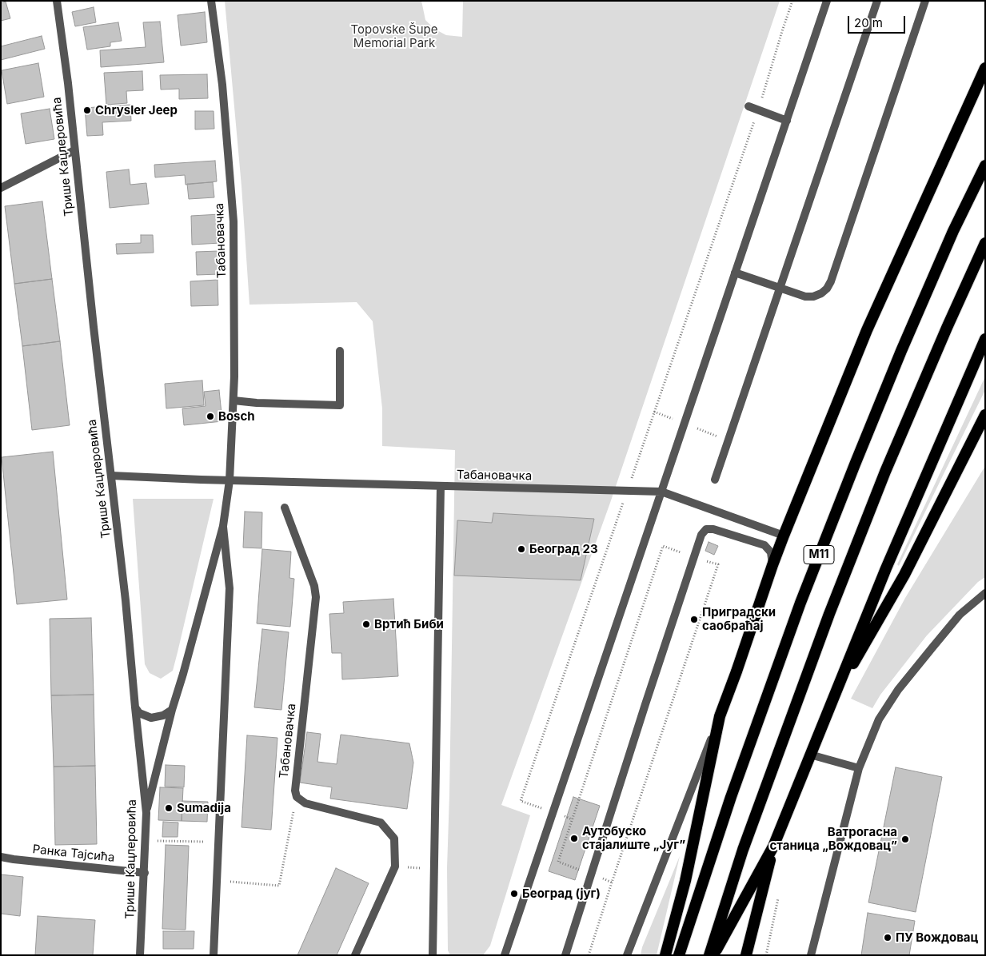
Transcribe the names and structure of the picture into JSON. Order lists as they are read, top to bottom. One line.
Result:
{"streets":{"highway":["M11"],"street":["Трише Кацлеровића","Табановачка","Ранка Тајсића"]},"crossings":[["Трише Кацлеровића","Ранка Тајсића"]],"parks":["Topovske Šupe Memorial Park"],"places":["Chrysler Jeep","Bosch","Београд 23","Приградски саобраћај","Вртић Биби","Sumadija","Аутобуско стајалиште „Југ”","Ватрогасна станица „Вождовац”","Београд (југ)","ПУ Вождовац"],"scale_bar":"20 m"}
